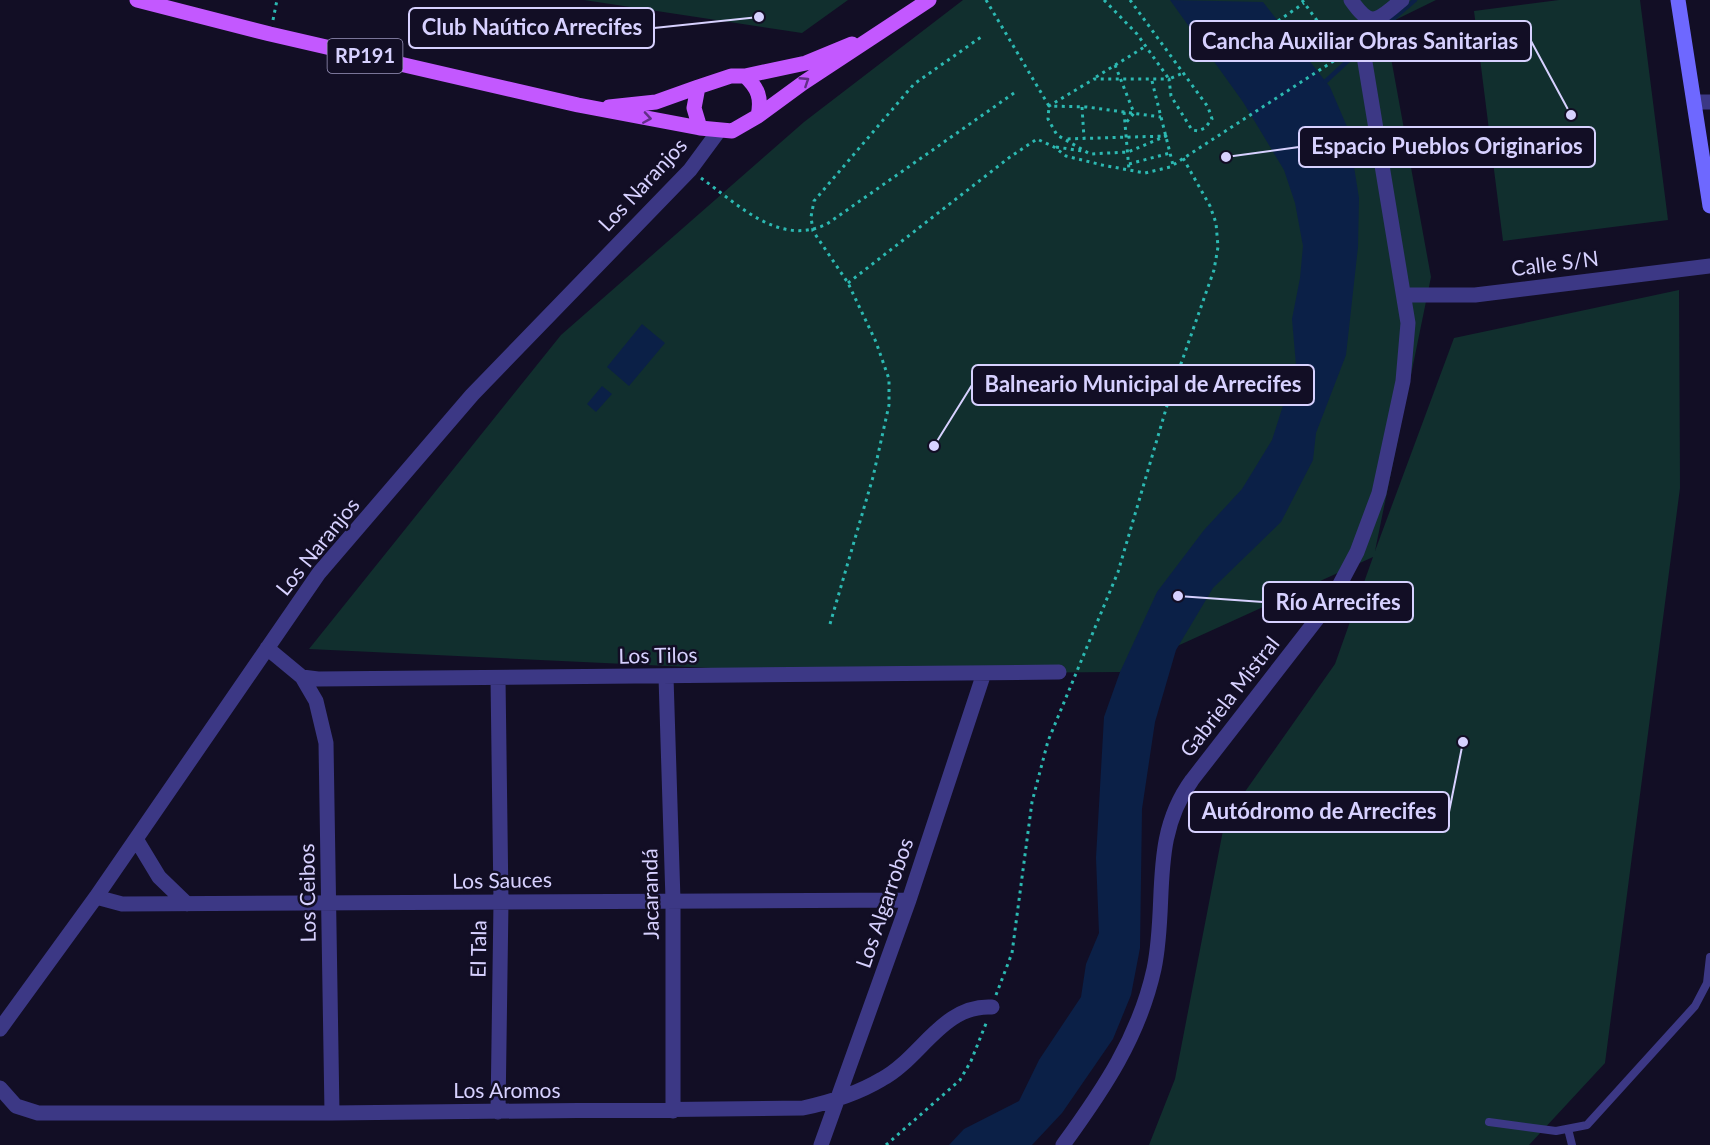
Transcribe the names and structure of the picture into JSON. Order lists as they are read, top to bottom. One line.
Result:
{"streets":{"main road":["RP191"],"street":["Los Naranjos","Calle S/N","Los Tilos","Gabriela Mistral","Los Sauces","Los Ceibos","Jacarandá","Los Algarrobos","El Tala","Los Aromos"]},"crossings":[["RP191","Los Naranjos"],["Los Naranjos","Los Sauces"],["Calle S/N","Gabriela Mistral"],["Los Tilos","Los Ceibos"],["Los Tilos","Jacarandá"],["Los Tilos","Los Algarrobos"],["Los Tilos","El Tala"],["Los Sauces","Los Ceibos"],["Los Sauces","Jacarandá"],["Los Sauces","Los Algarrobos"],["Los Sauces","El Tala"],["Los Ceibos","Los Aromos"],["Jacarandá","Los Aromos"],["Los Algarrobos","Los Aromos"],["El Tala","Los Aromos"]],"places":["Club Naútico Arrecifes","Cancha Auxiliar Obras Sanitarias","Espacio Pueblos Originarios","Balneario Municipal de Arrecifes","Río Arrecifes","Autódromo de Arrecifes"]}
